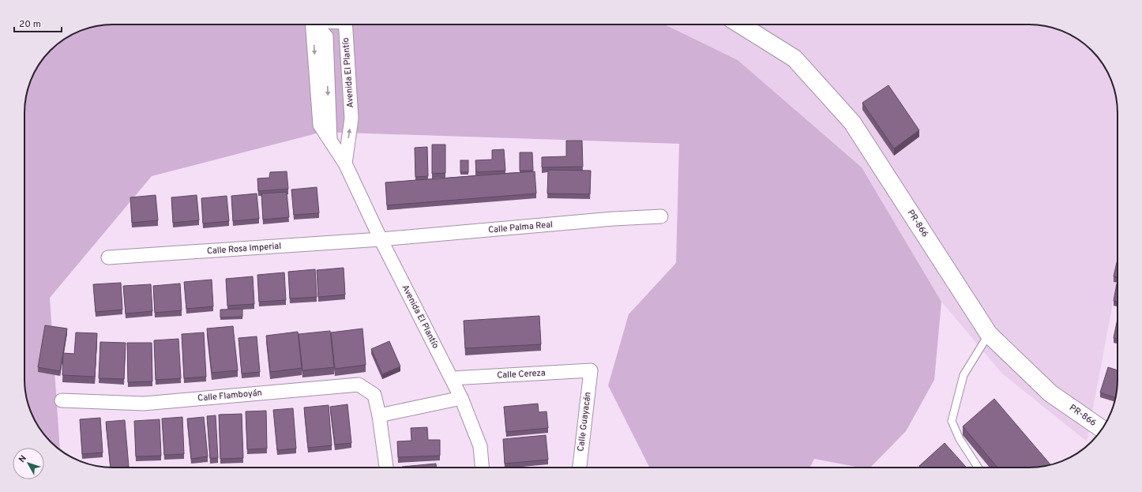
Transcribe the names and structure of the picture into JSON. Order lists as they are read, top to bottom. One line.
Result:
{"streets":{"street":["Avenida El Plantío","PR-866","Calle Palma Real","Calle Rosa Imperial","Calle Cereza","Calle Flamboyán","Calle Guayacán"]},"crossings":[["Avenida El Plantío","Calle Palma Real"],["Avenida El Plantío","Calle Rosa Imperial"],["Avenida El Plantío","Calle Cereza"],["Calle Palma Real","Calle Rosa Imperial"],["Calle Cereza","Calle Guayacán"]],"scale_bar":"20 m","north":"top left"}
